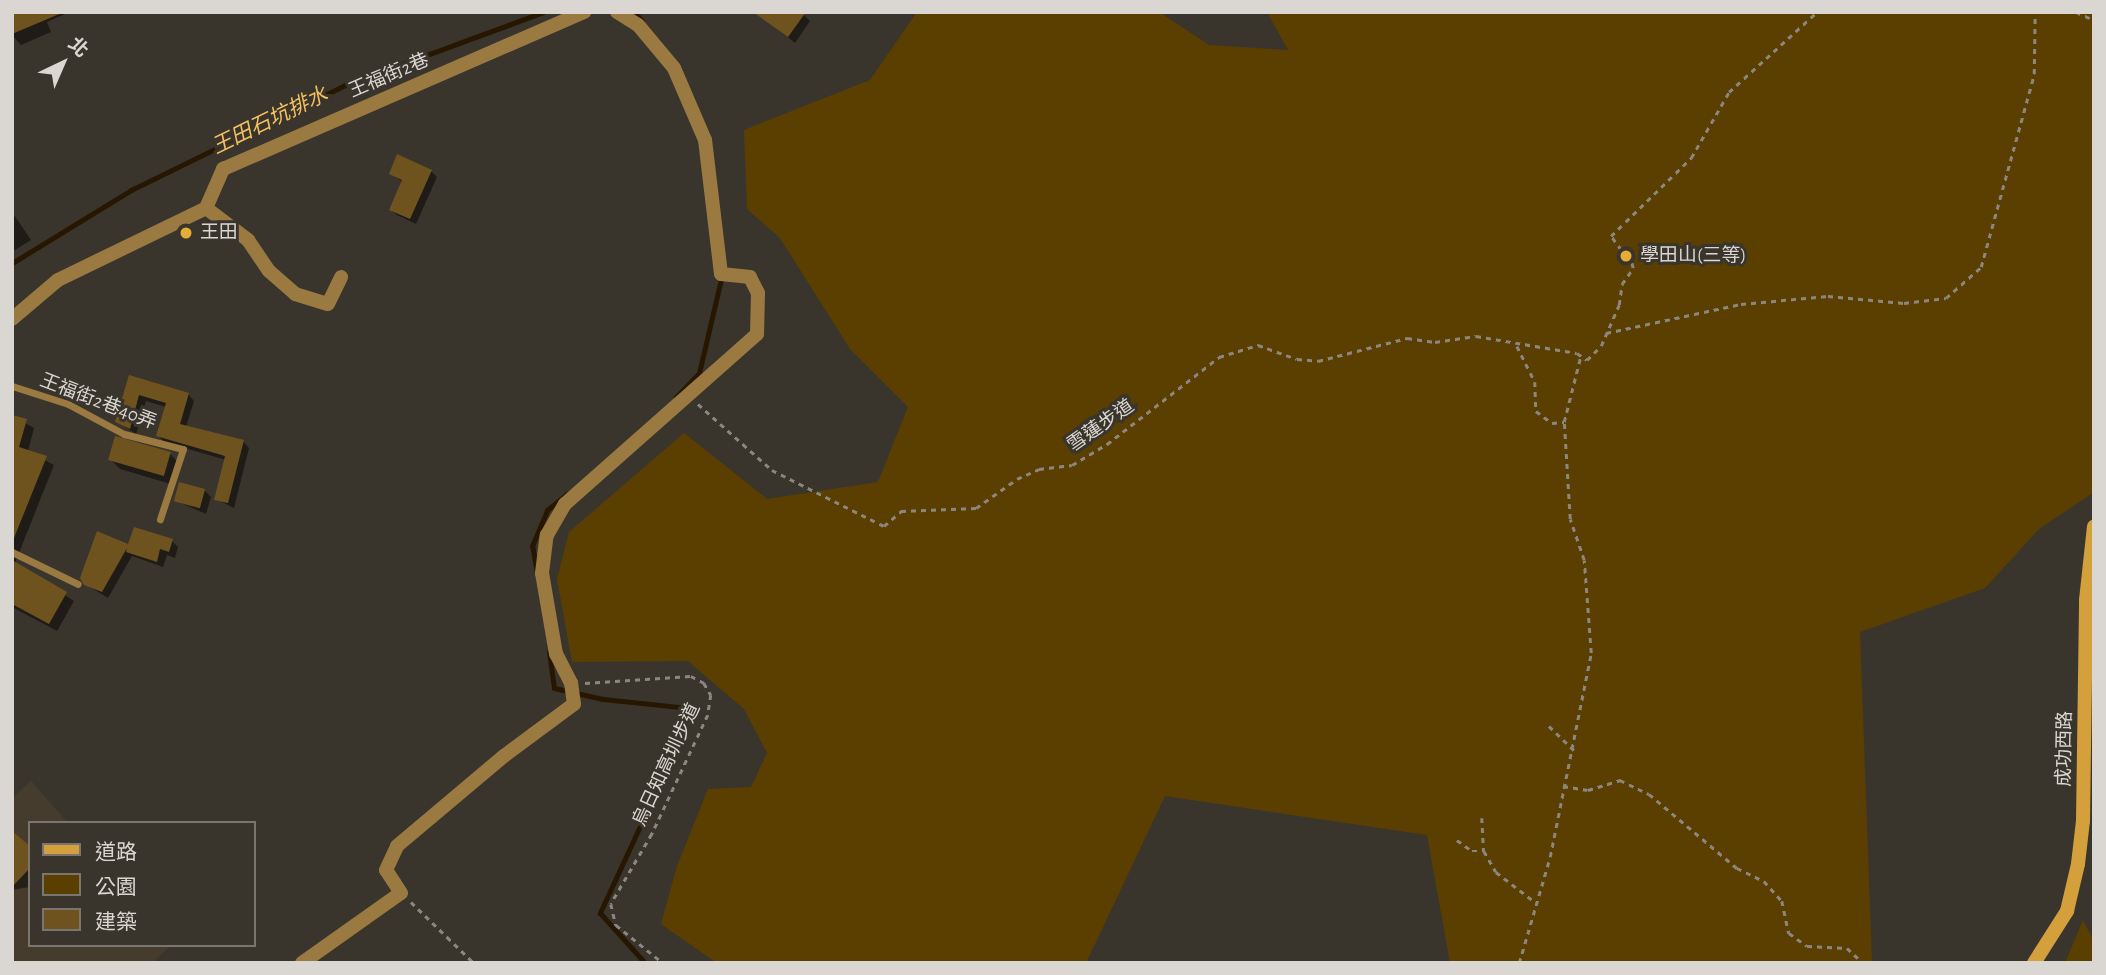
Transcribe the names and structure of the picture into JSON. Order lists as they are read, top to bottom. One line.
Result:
{"streets":{"street":["王福街2巷","成功西路"],"lane":["王福街2巷40弄"],"path":["雪蓮步道","烏日知高圳步道"]},"water":["王田石坑排水"],"places":["王田","學田山(三等)"],"legend":["道路","公園","建築"],"north":"top right"}
